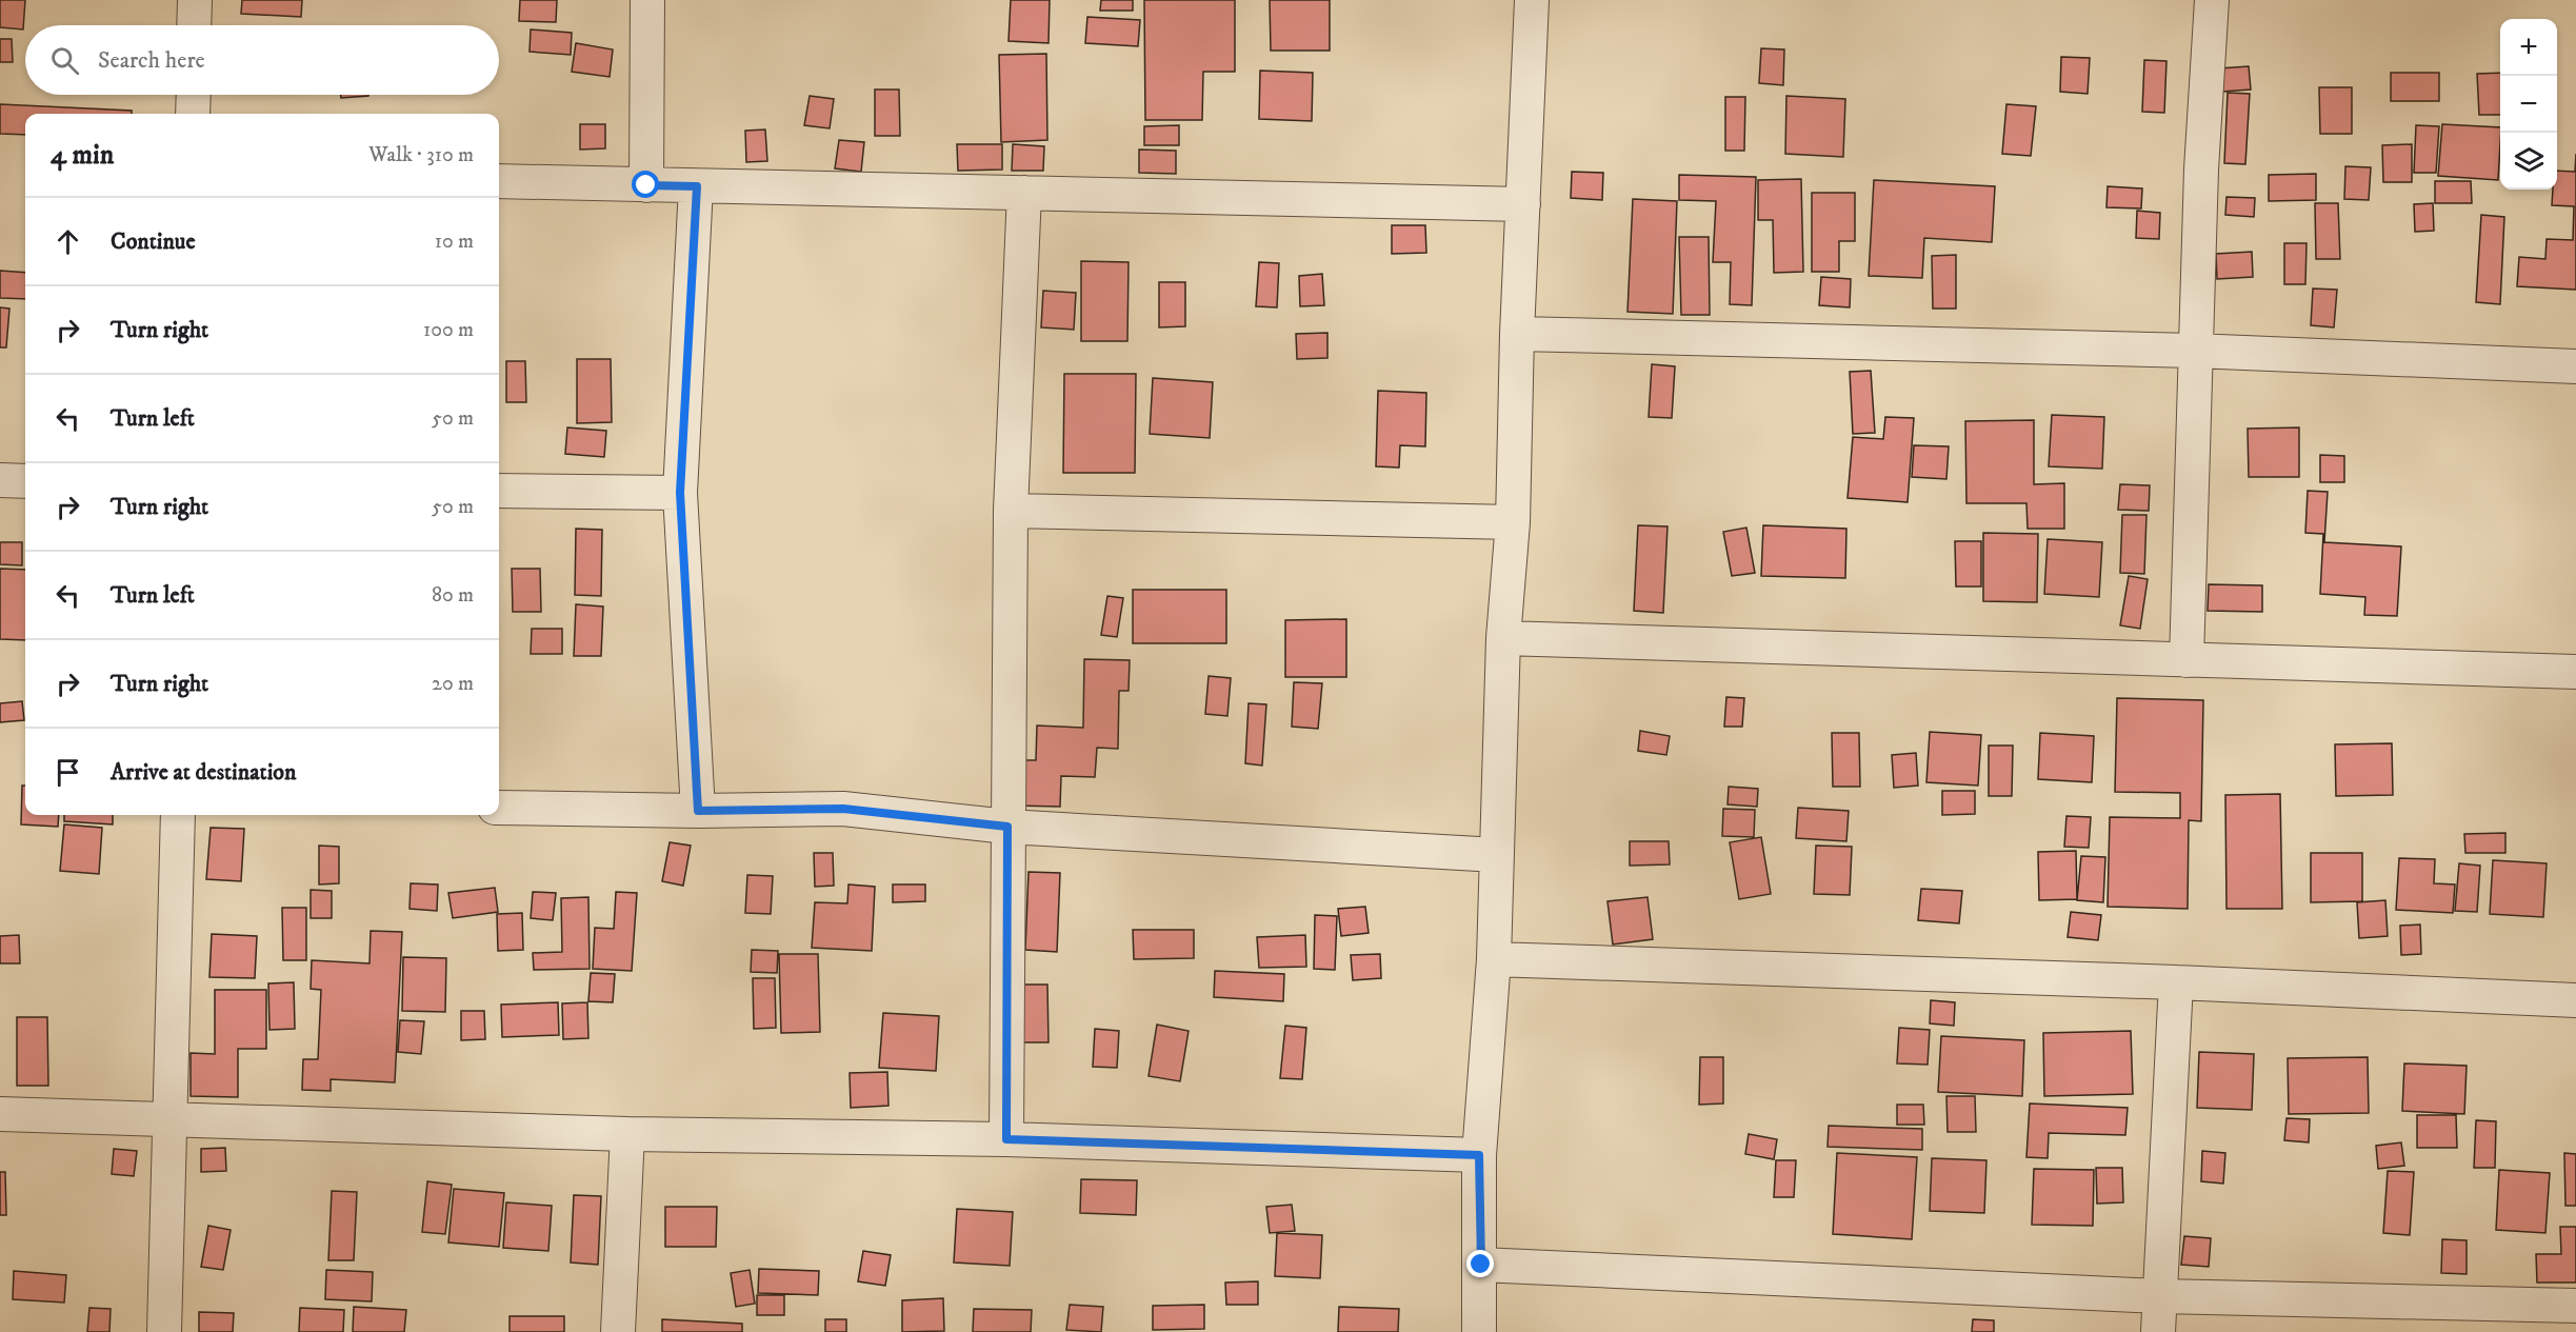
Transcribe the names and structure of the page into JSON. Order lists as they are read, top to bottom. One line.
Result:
{"page":{"map_buttons":["+","−"],"search":"Search here","heading":["4 min","Walk · 310 m"],"list":[["Continue","10 m"],["Turn right","100 m"],["Turn left","50 m"],["Turn right","50 m"],["Turn left","80 m"],["Turn right","20 m"],"Arrive at destination"]}}
